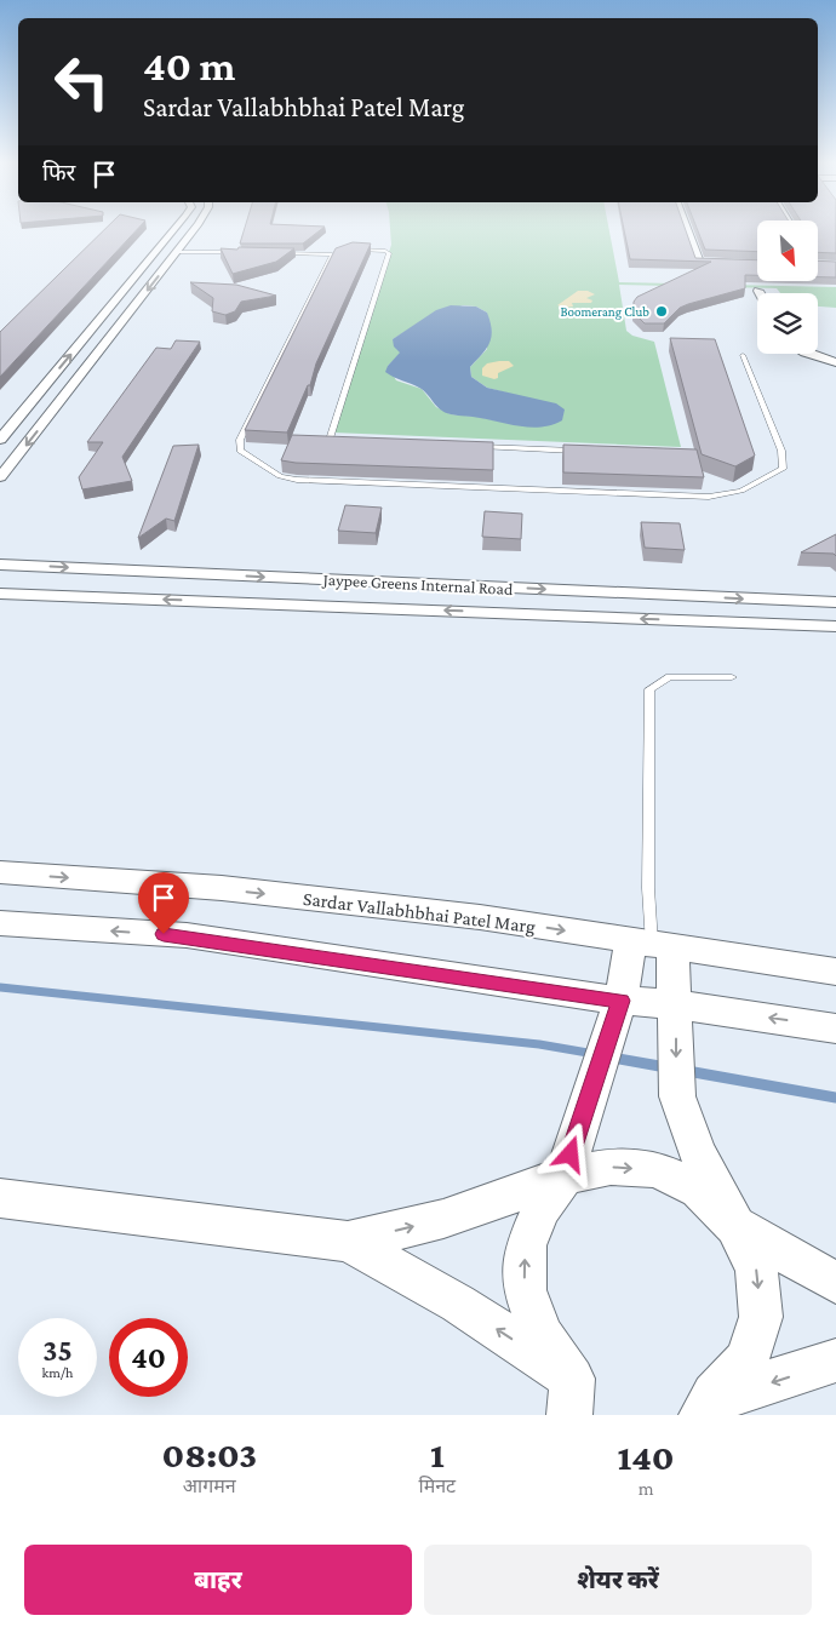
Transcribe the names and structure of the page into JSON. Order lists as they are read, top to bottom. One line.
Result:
{"streets":{"street":["Jaypee Greens Internal Road","Sardar Vallabhbhai Patel Marg"]},"places":["Boomerang Club"],"north":"bottom right","page":{"turn":["40 m","Sardar Vallabhbhai Patel Marg"],"then":"फिर","speed":"35 km/h","limit":"40","eta":["08:03","आगमन","1","मिनट","140","m"],"buttons":["बाहर","शेयर करें"]}}
